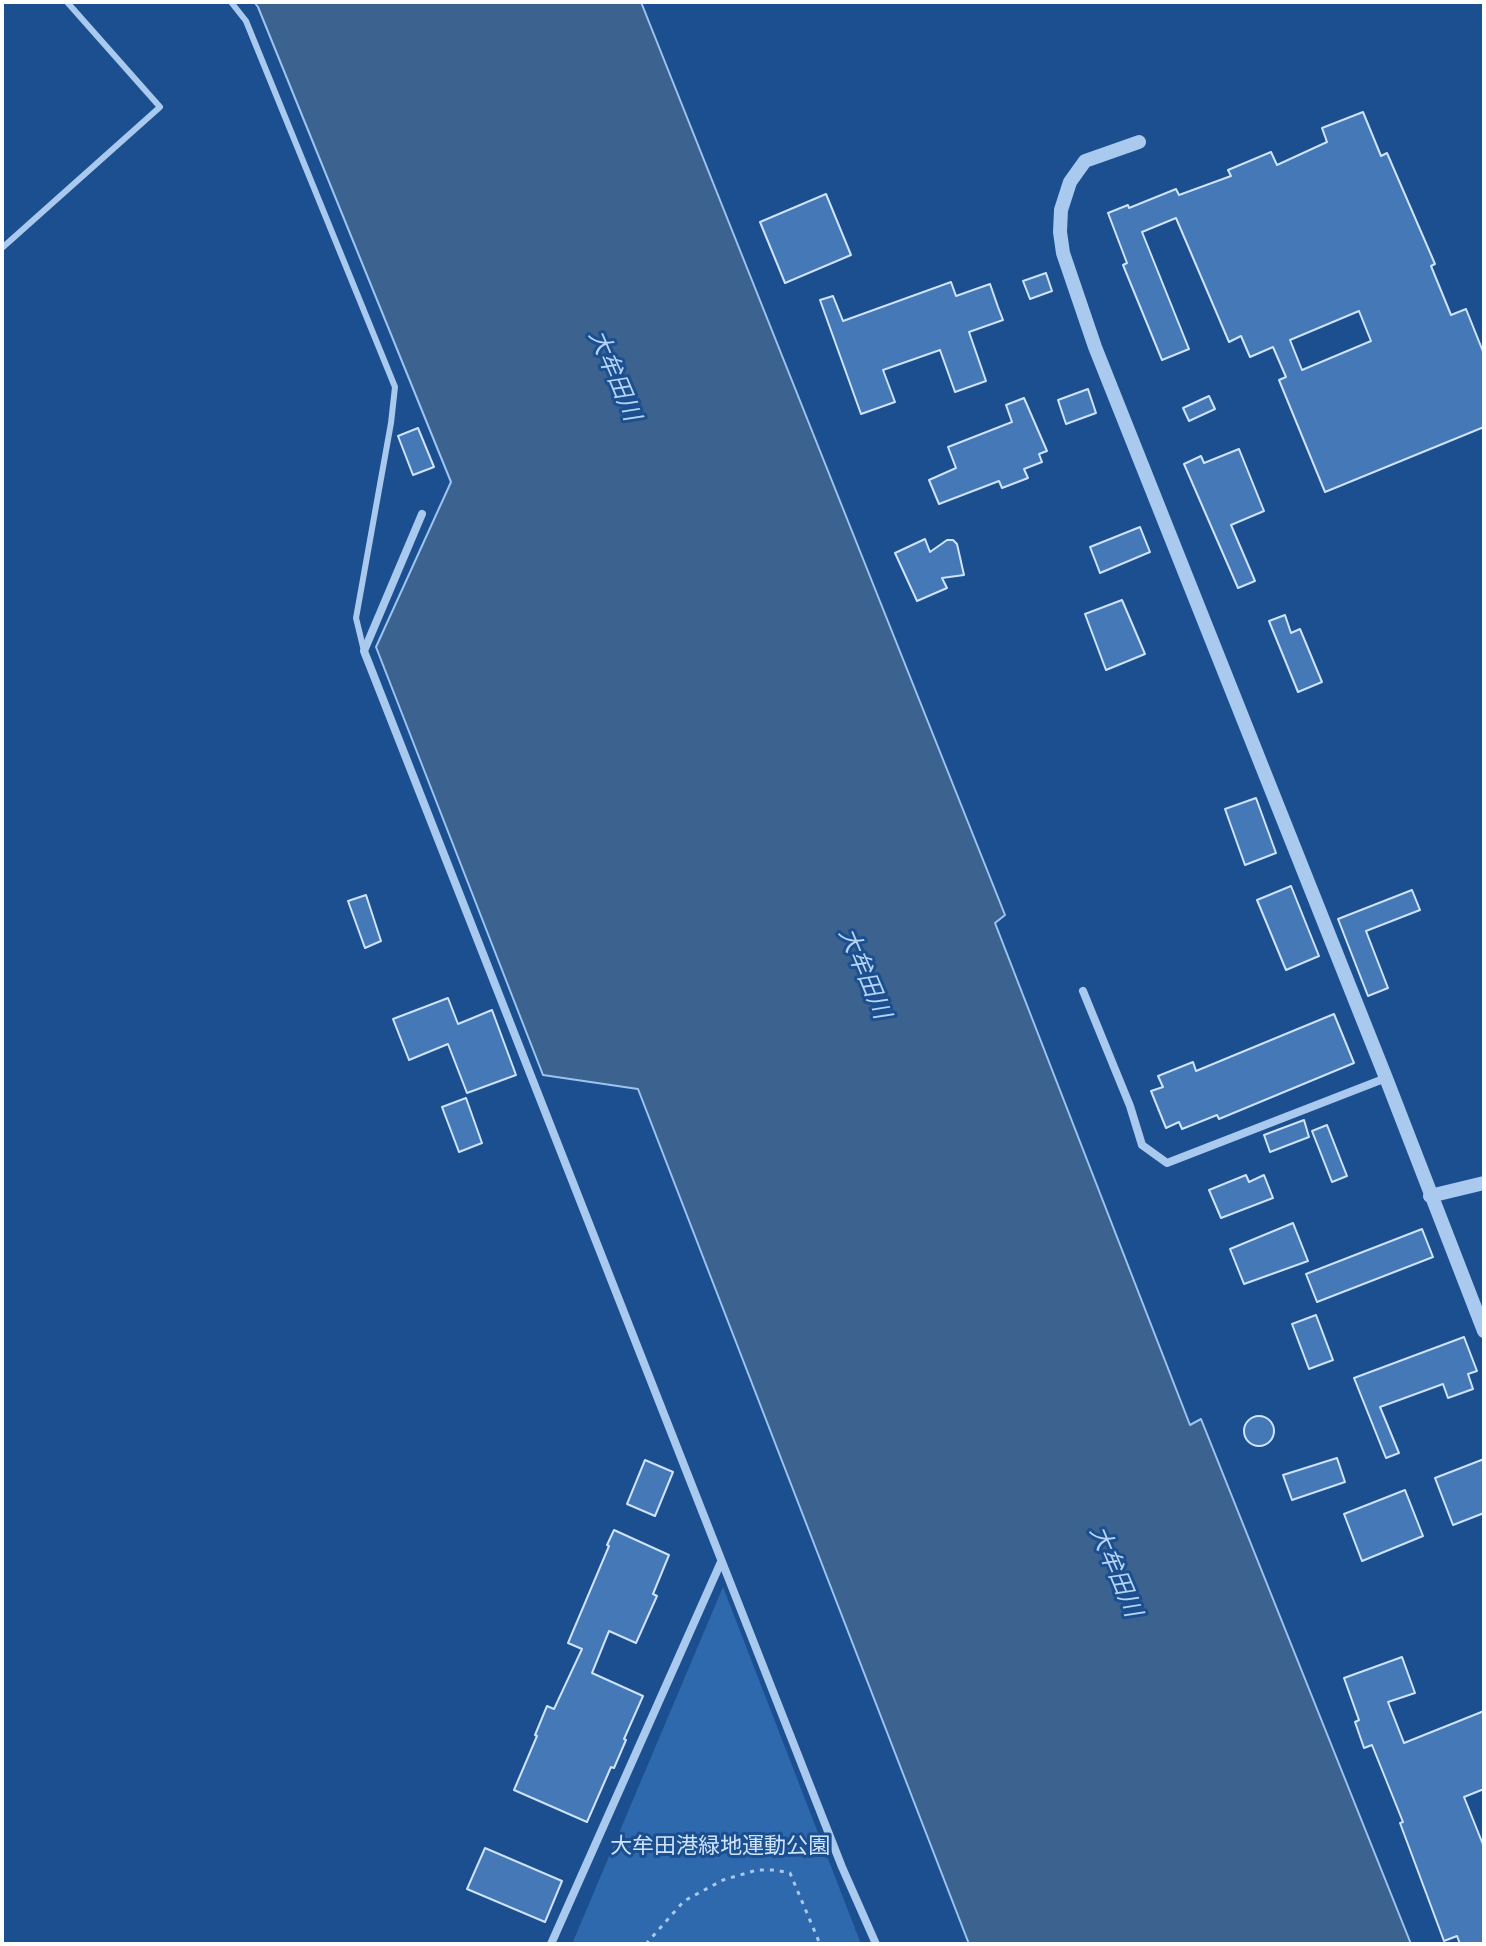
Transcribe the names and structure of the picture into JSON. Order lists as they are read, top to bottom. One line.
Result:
{"water":["大牟田川"],"parks":["大牟田港緑地運動公園"]}
